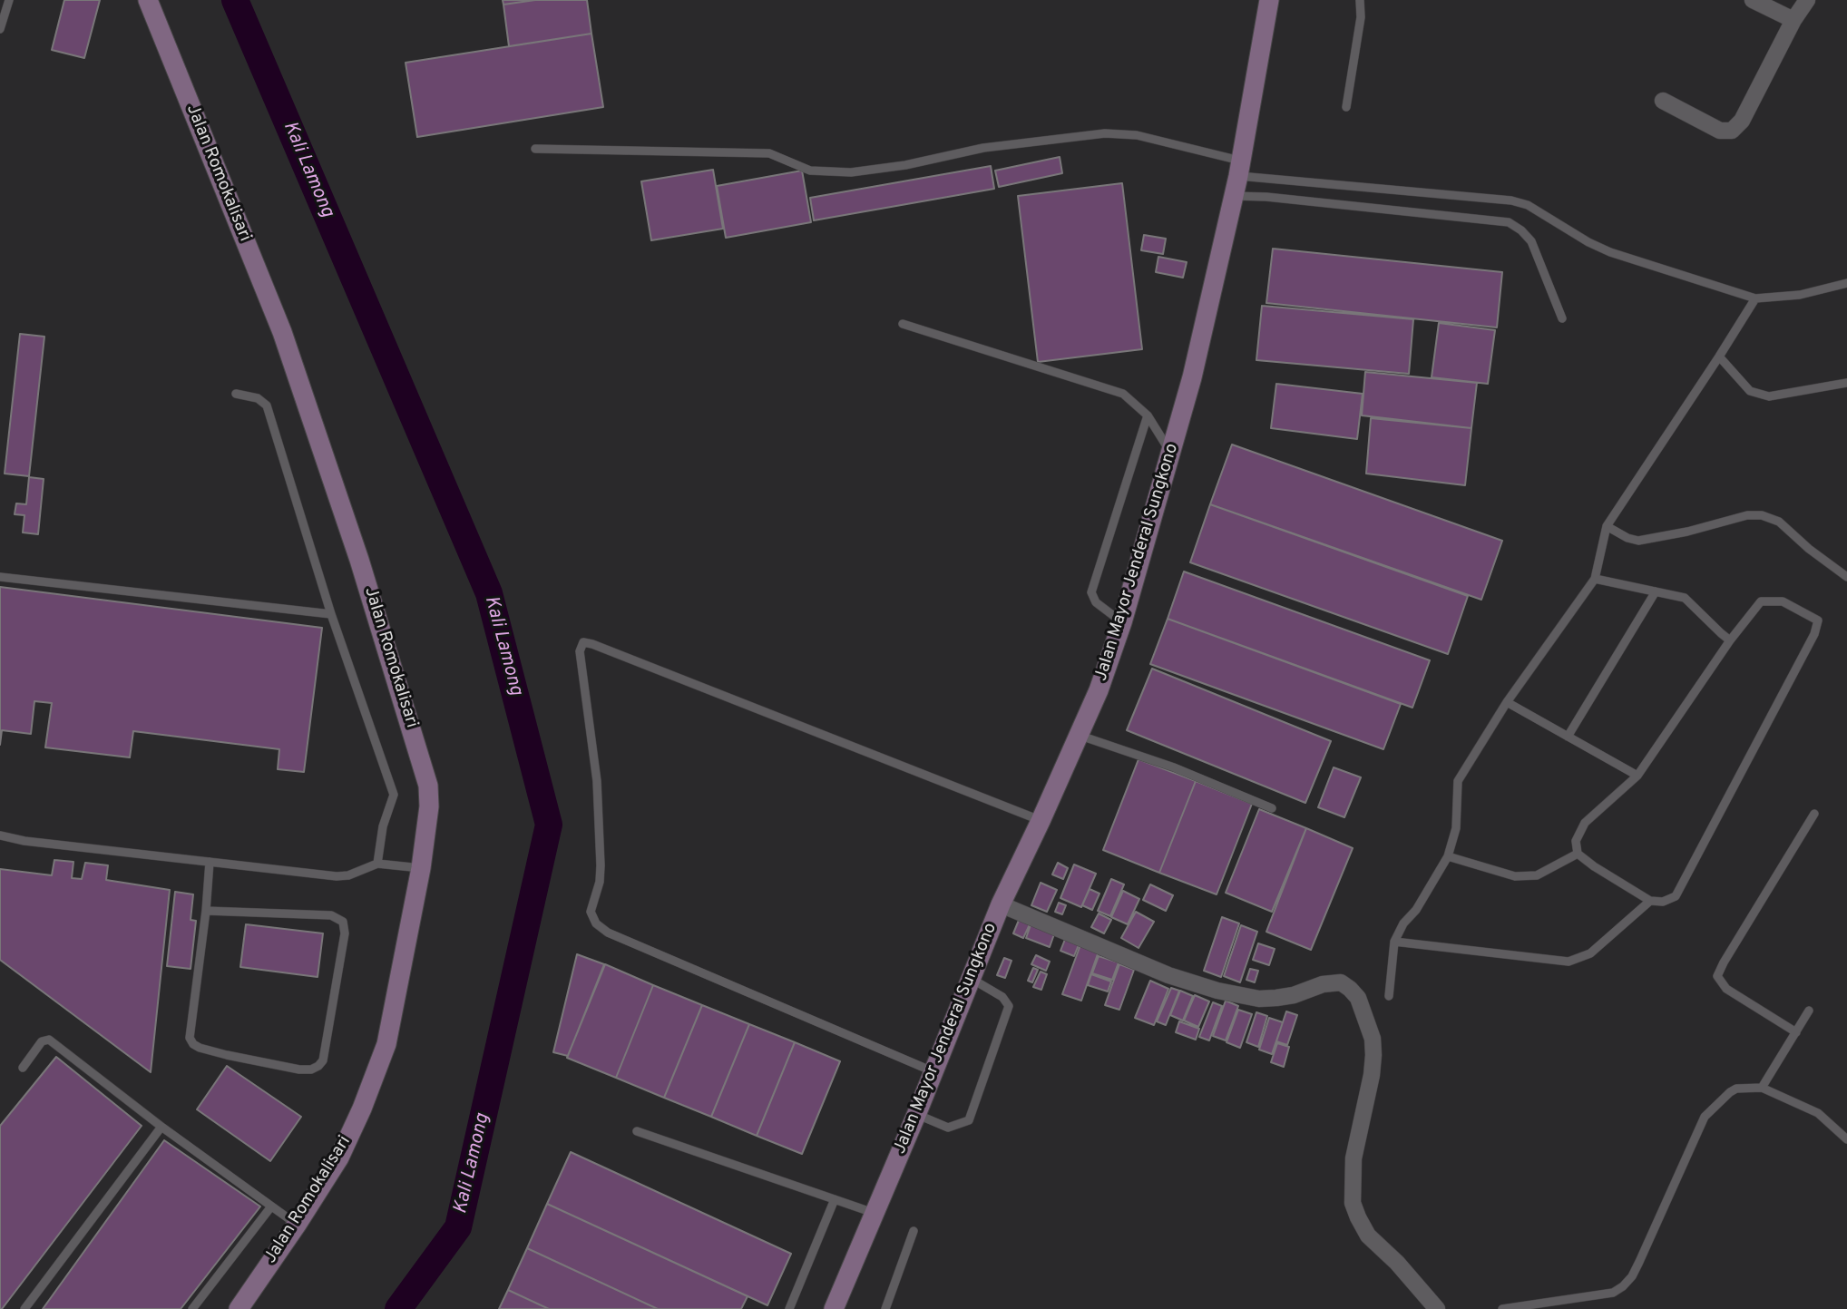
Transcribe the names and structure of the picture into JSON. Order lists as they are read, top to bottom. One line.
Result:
{"streets":{"street":["Jalan Romokalisari","Jalan Mayor Jenderal Sungkono"]},"water":["Kali Lamong"]}
